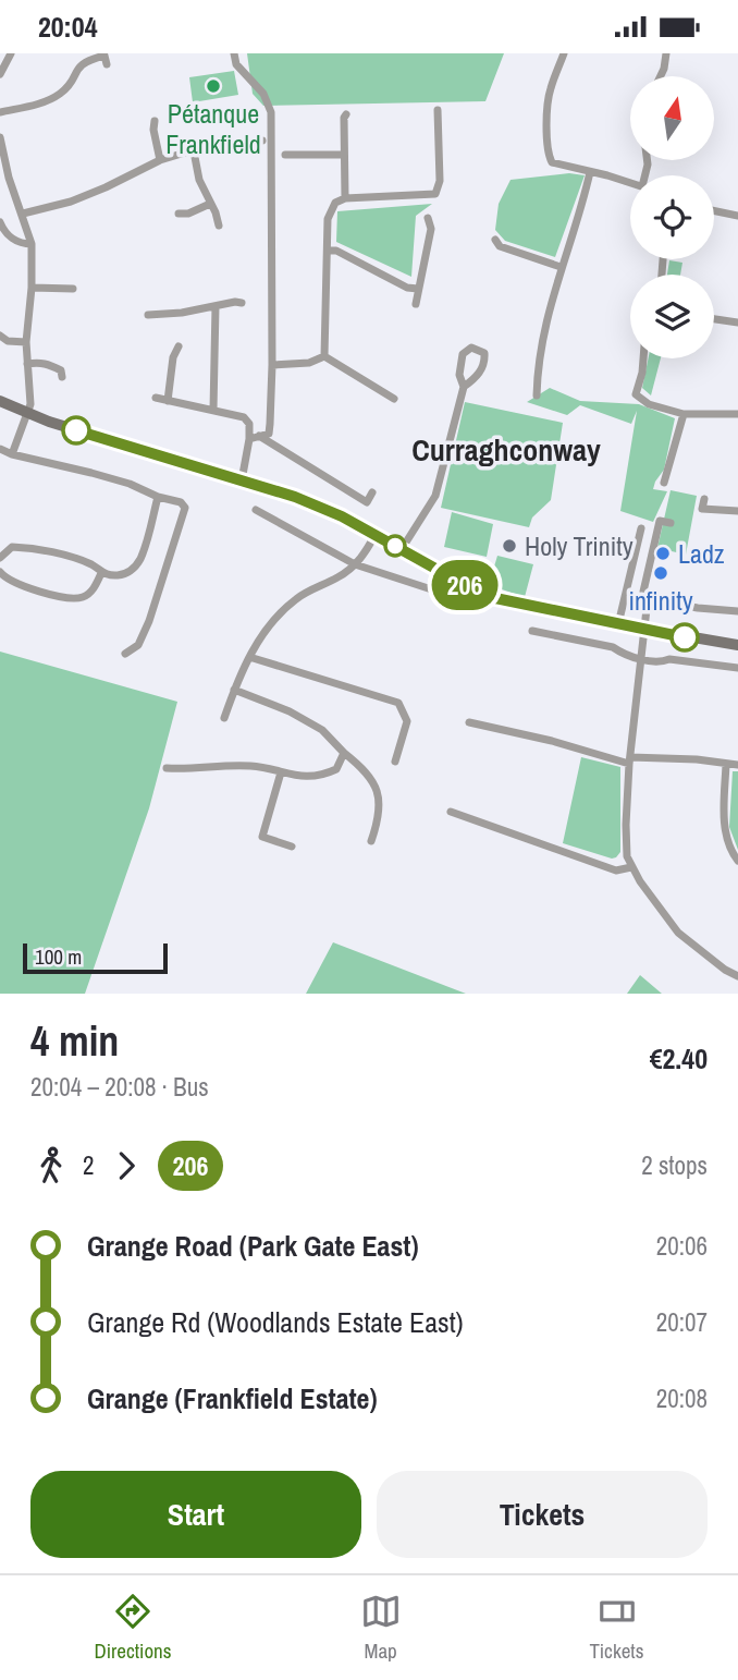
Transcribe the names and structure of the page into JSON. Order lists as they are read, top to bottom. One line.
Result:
{"districts":["Curraghconway"],"places":["Pétanque Frankfield","Holy Trinity","Ladz","infinity"],"lines":["bus line 206"],"scale_bar":"100 m","north":"top","page":{"status":"20:04","on_map":"206","scale":"100 m","heading":["4 min","20:04 – 20:08 · Bus","€2.40"],"legs":["2","206","2 stops"],"list":[{"name":"Grange Road (Park Gate East)","value":"20:06"},{"name":"Grange Rd (Woodlands Estate East)","value":"20:07"},{"name":"Grange (Frankfield Estate)","value":"20:08"}],"buttons":["Start","Tickets"],"tabs":["Directions","Map","Tickets"]}}
